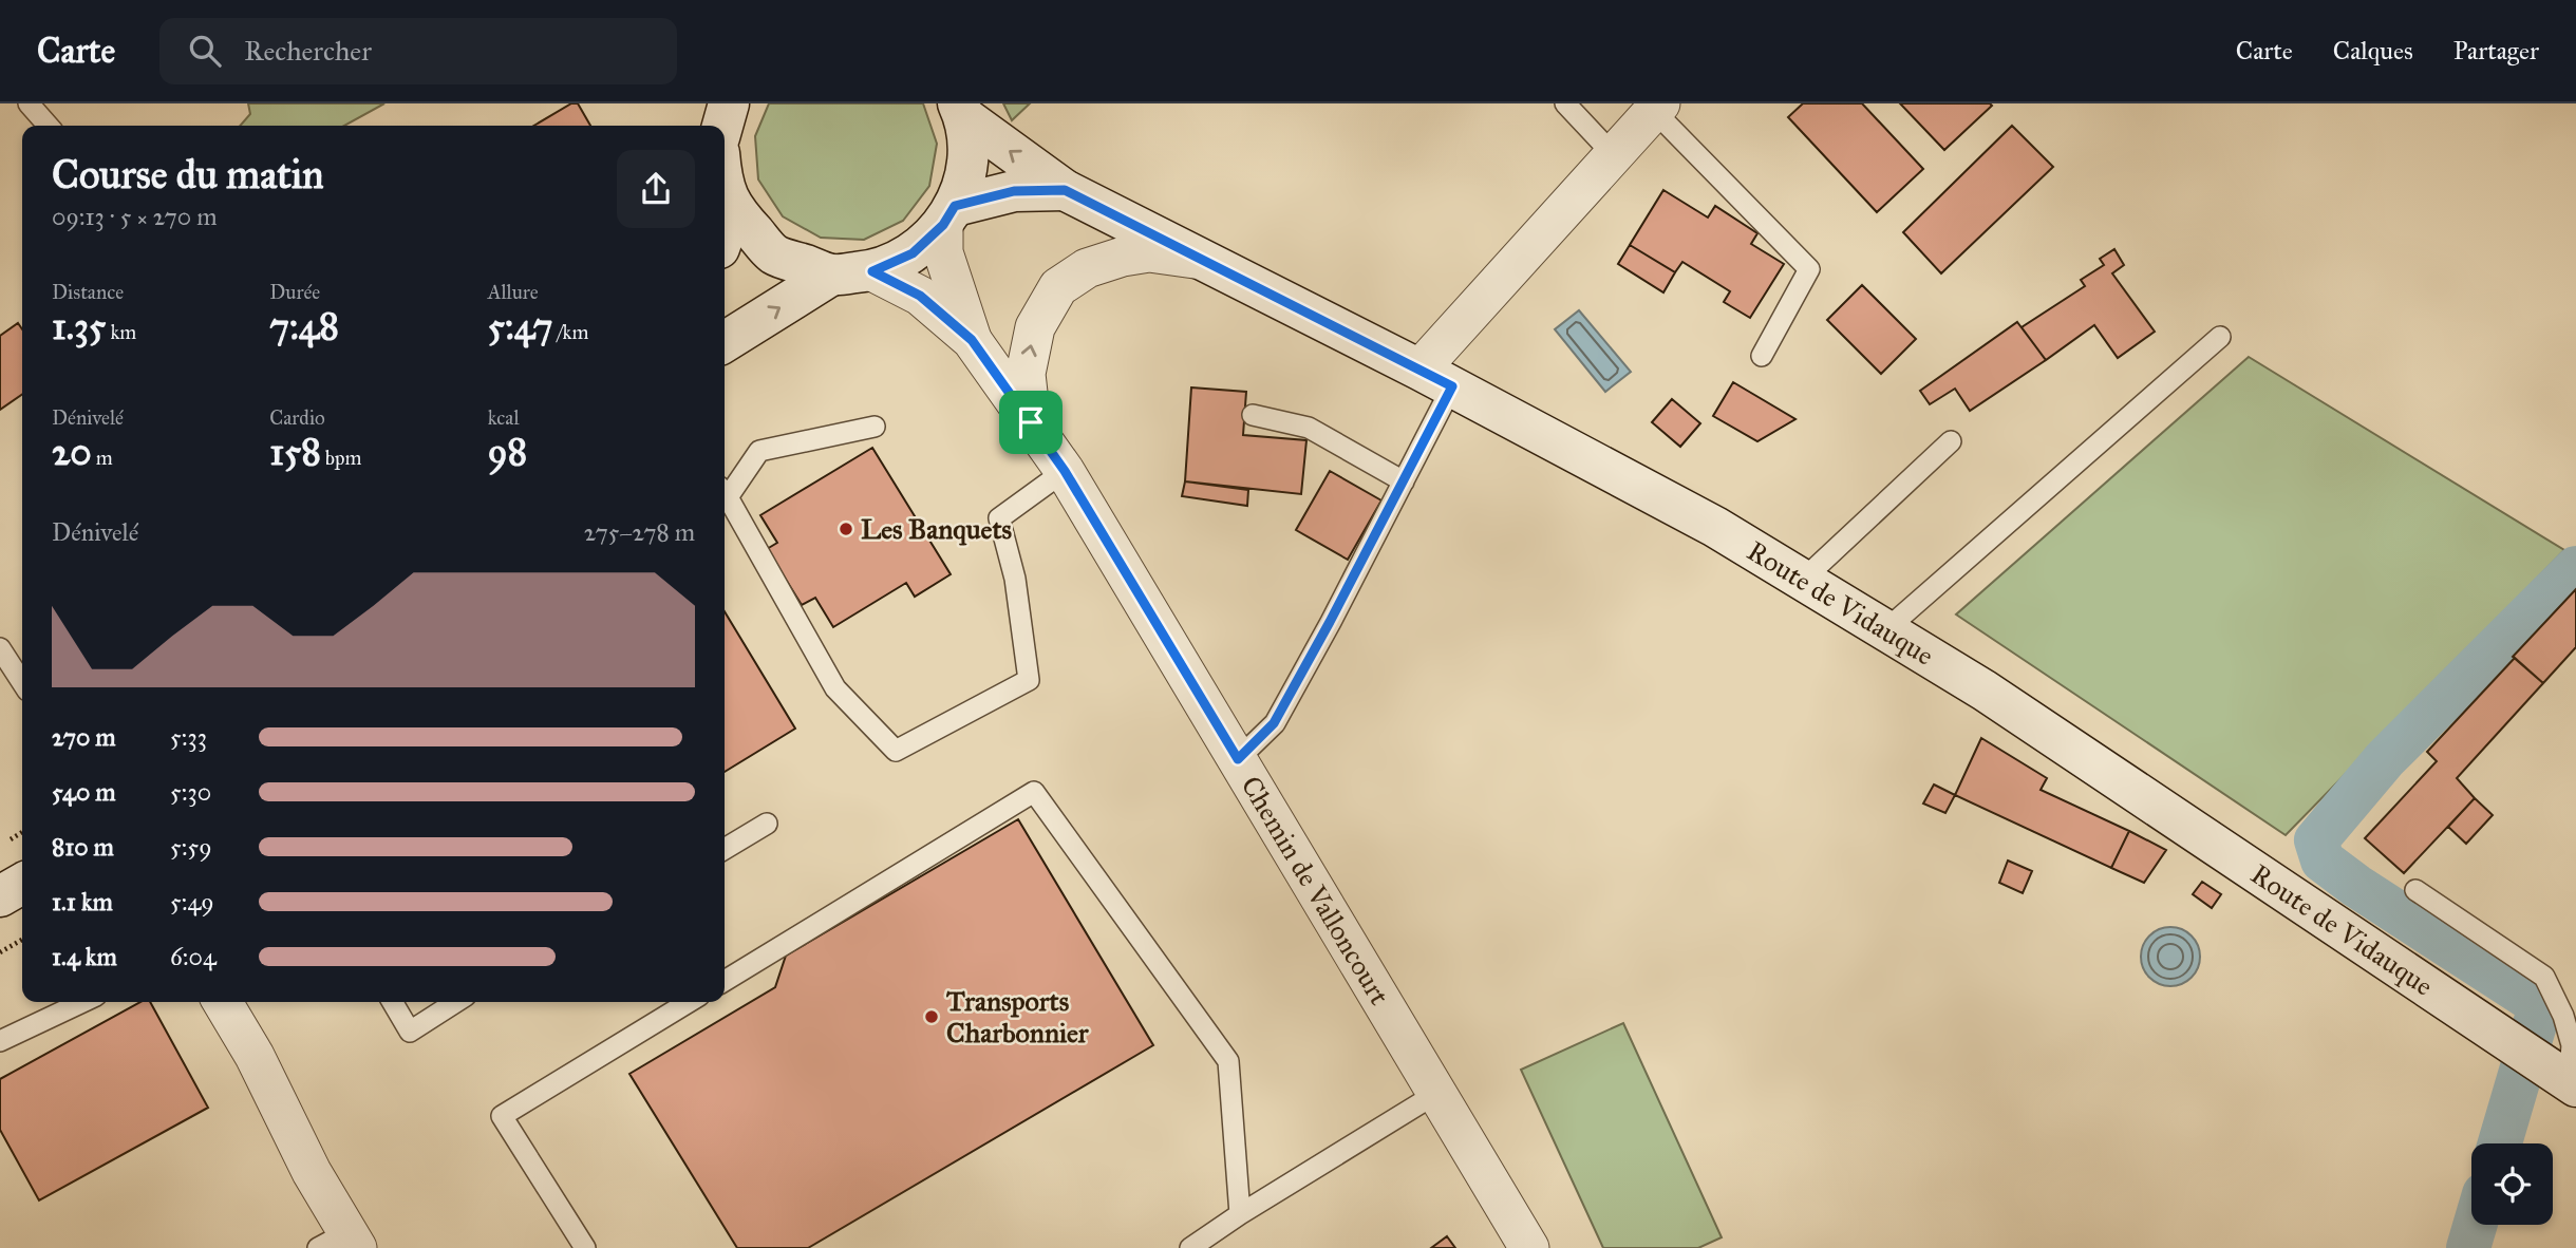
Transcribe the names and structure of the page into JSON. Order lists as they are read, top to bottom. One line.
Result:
{"streets":{"street":["Route de Vidauque","Chemin de Valloncourt"]},"crossings":[["Route de Vidauque","Chemin de Valloncourt"]],"places":["Les Banquets","Transports Charbonnier"],"page":{"header":"Carte","search":"Rechercher","nav":["Carte","Calques","Partager"],"heading":["Course du matin","09:13 · 5 × 270 m"],"stats":[["Distance","1.35 km"],["Durée","7:48"],["Allure","5:47 /km"],["Dénivelé","20 m"],["Cardio","158 bpm"],["kcal","98"]],"chart":["Dénivelé","275–278 m"],"list":[{"name":"270 m","note":"5:33"},{"name":"540 m","note":"5:30"},{"name":"810 m","note":"5:59"},{"name":"1.1 km","note":"5:49"},{"name":"1.4 km","note":"6:04"}]}}
